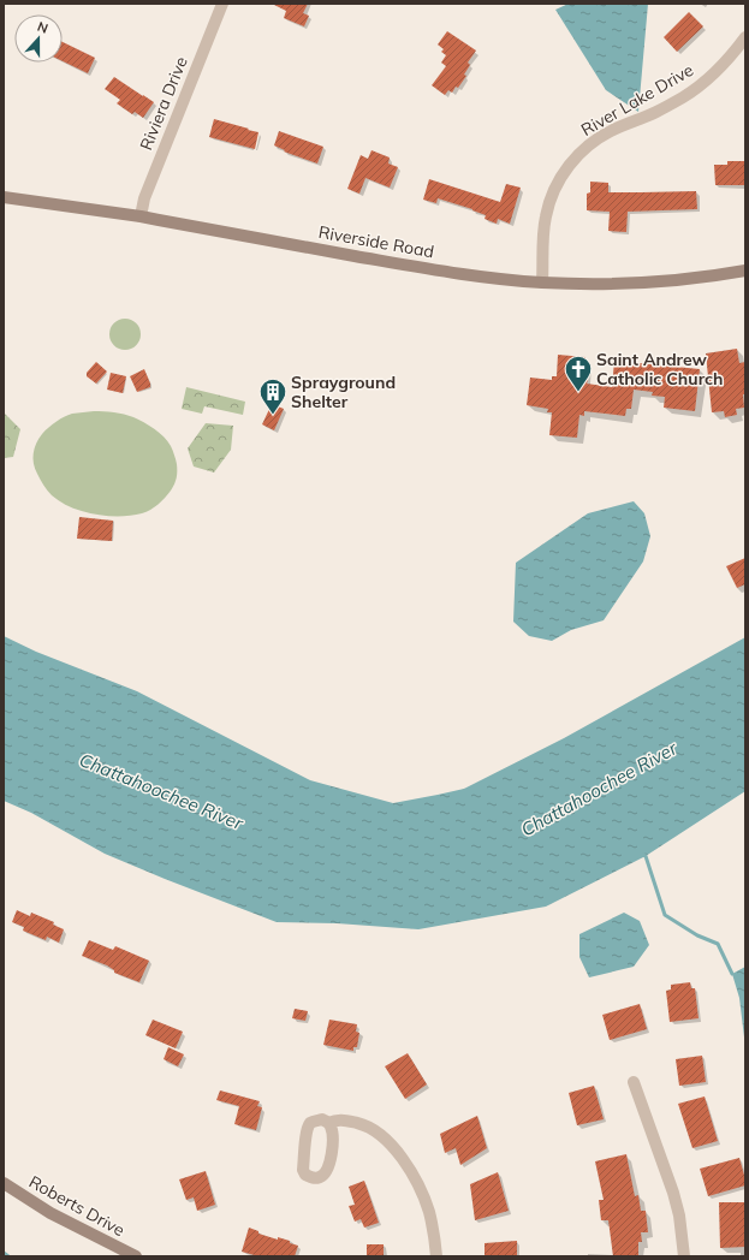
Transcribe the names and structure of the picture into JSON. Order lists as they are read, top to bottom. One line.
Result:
{"streets":{"street":["River Lake Drive","Riviera Drive","Riverside Road","Roberts Drive"]},"crossings":[["River Lake Drive","Riverside Road"],["Riviera Drive","Riverside Road"]],"water":["Chattahoochee River"],"places":{"church":["Saint Andrew Catholic Church"],"building":["Sprayground Shelter"]},"north":"top"}
